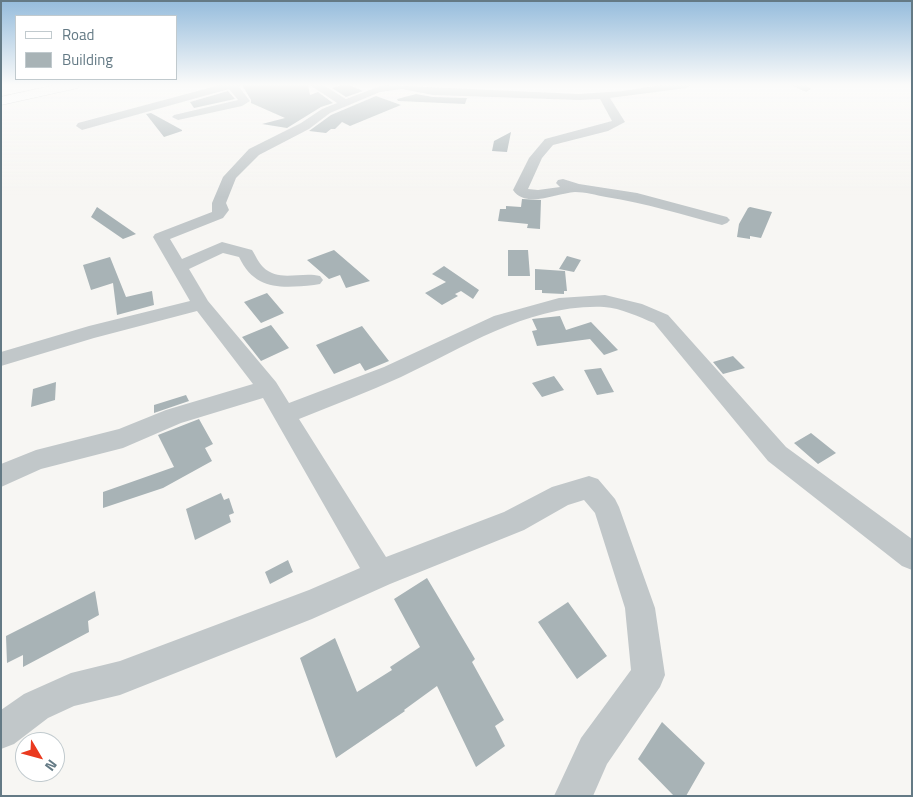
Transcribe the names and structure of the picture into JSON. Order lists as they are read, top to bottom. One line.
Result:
{"legend":["Road","Building"],"north":"bottom right"}
